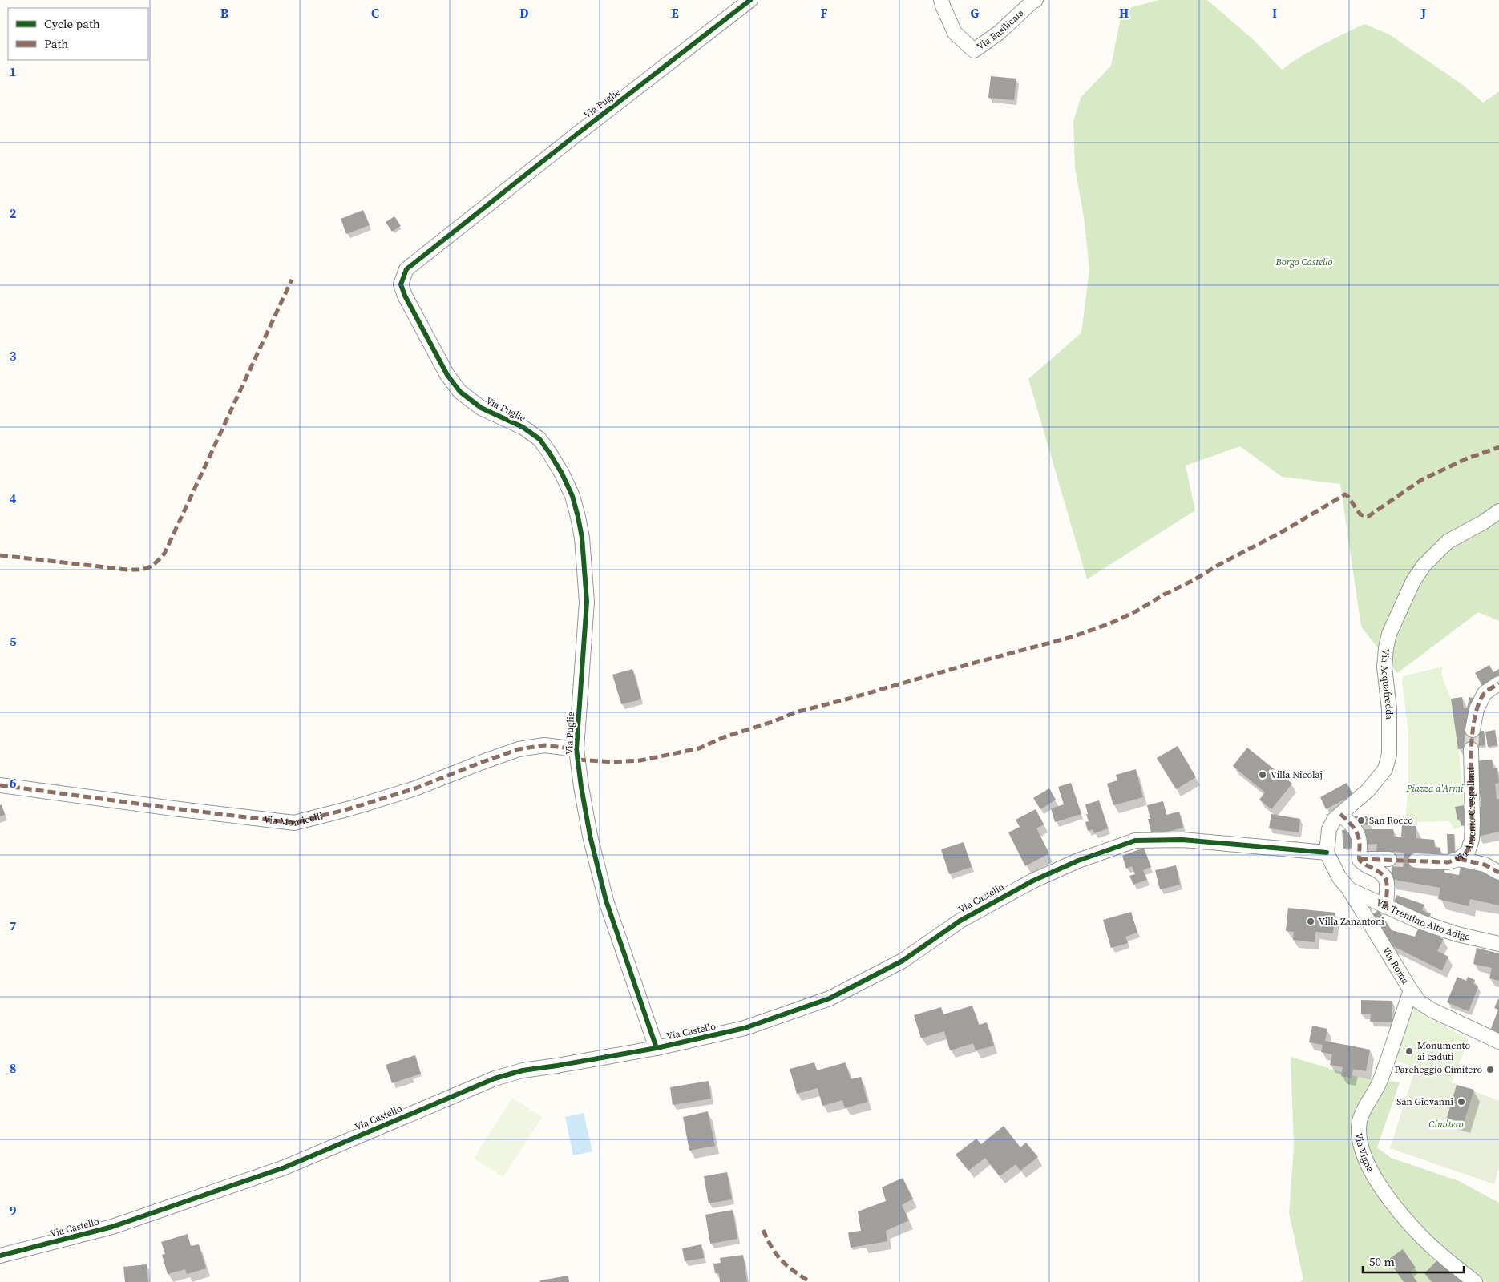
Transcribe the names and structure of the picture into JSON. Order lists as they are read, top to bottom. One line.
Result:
{"streets":{"street":["Via Basilicata","Via Puglie","Via Acquafredda","Via Arsenio Crespellani","Via Monticelli","Via Castello","Via Trentino Alto Adige","Via Roma","Via Vigna"]},"crossings":[["Via Puglie","Via Monticelli"],["Via Puglie","Via Castello"],["Via Acquafredda","Via Castello"],["Via Acquafredda","Via Roma"],["Via Castello","Via Roma"],["Via Trentino Alto Adige","Via Roma"],["Via Roma","Via Vigna"]],"parks":["Borgo Castello","Piazza d'Armi","Cimitero"],"places":["Villa Nicolaj","San Rocco","Villa Zanantoni","Monumento ai caduti","Parcheggio Cimitero","San Giovanni"],"legend":["Cycle path","Path"],"scale_bar":"50 m","grid":{"columns":["B","C","D","E","F","G","H","I","J"],"rows":["1","2","3","4","5","6","7","8","9"]}}
